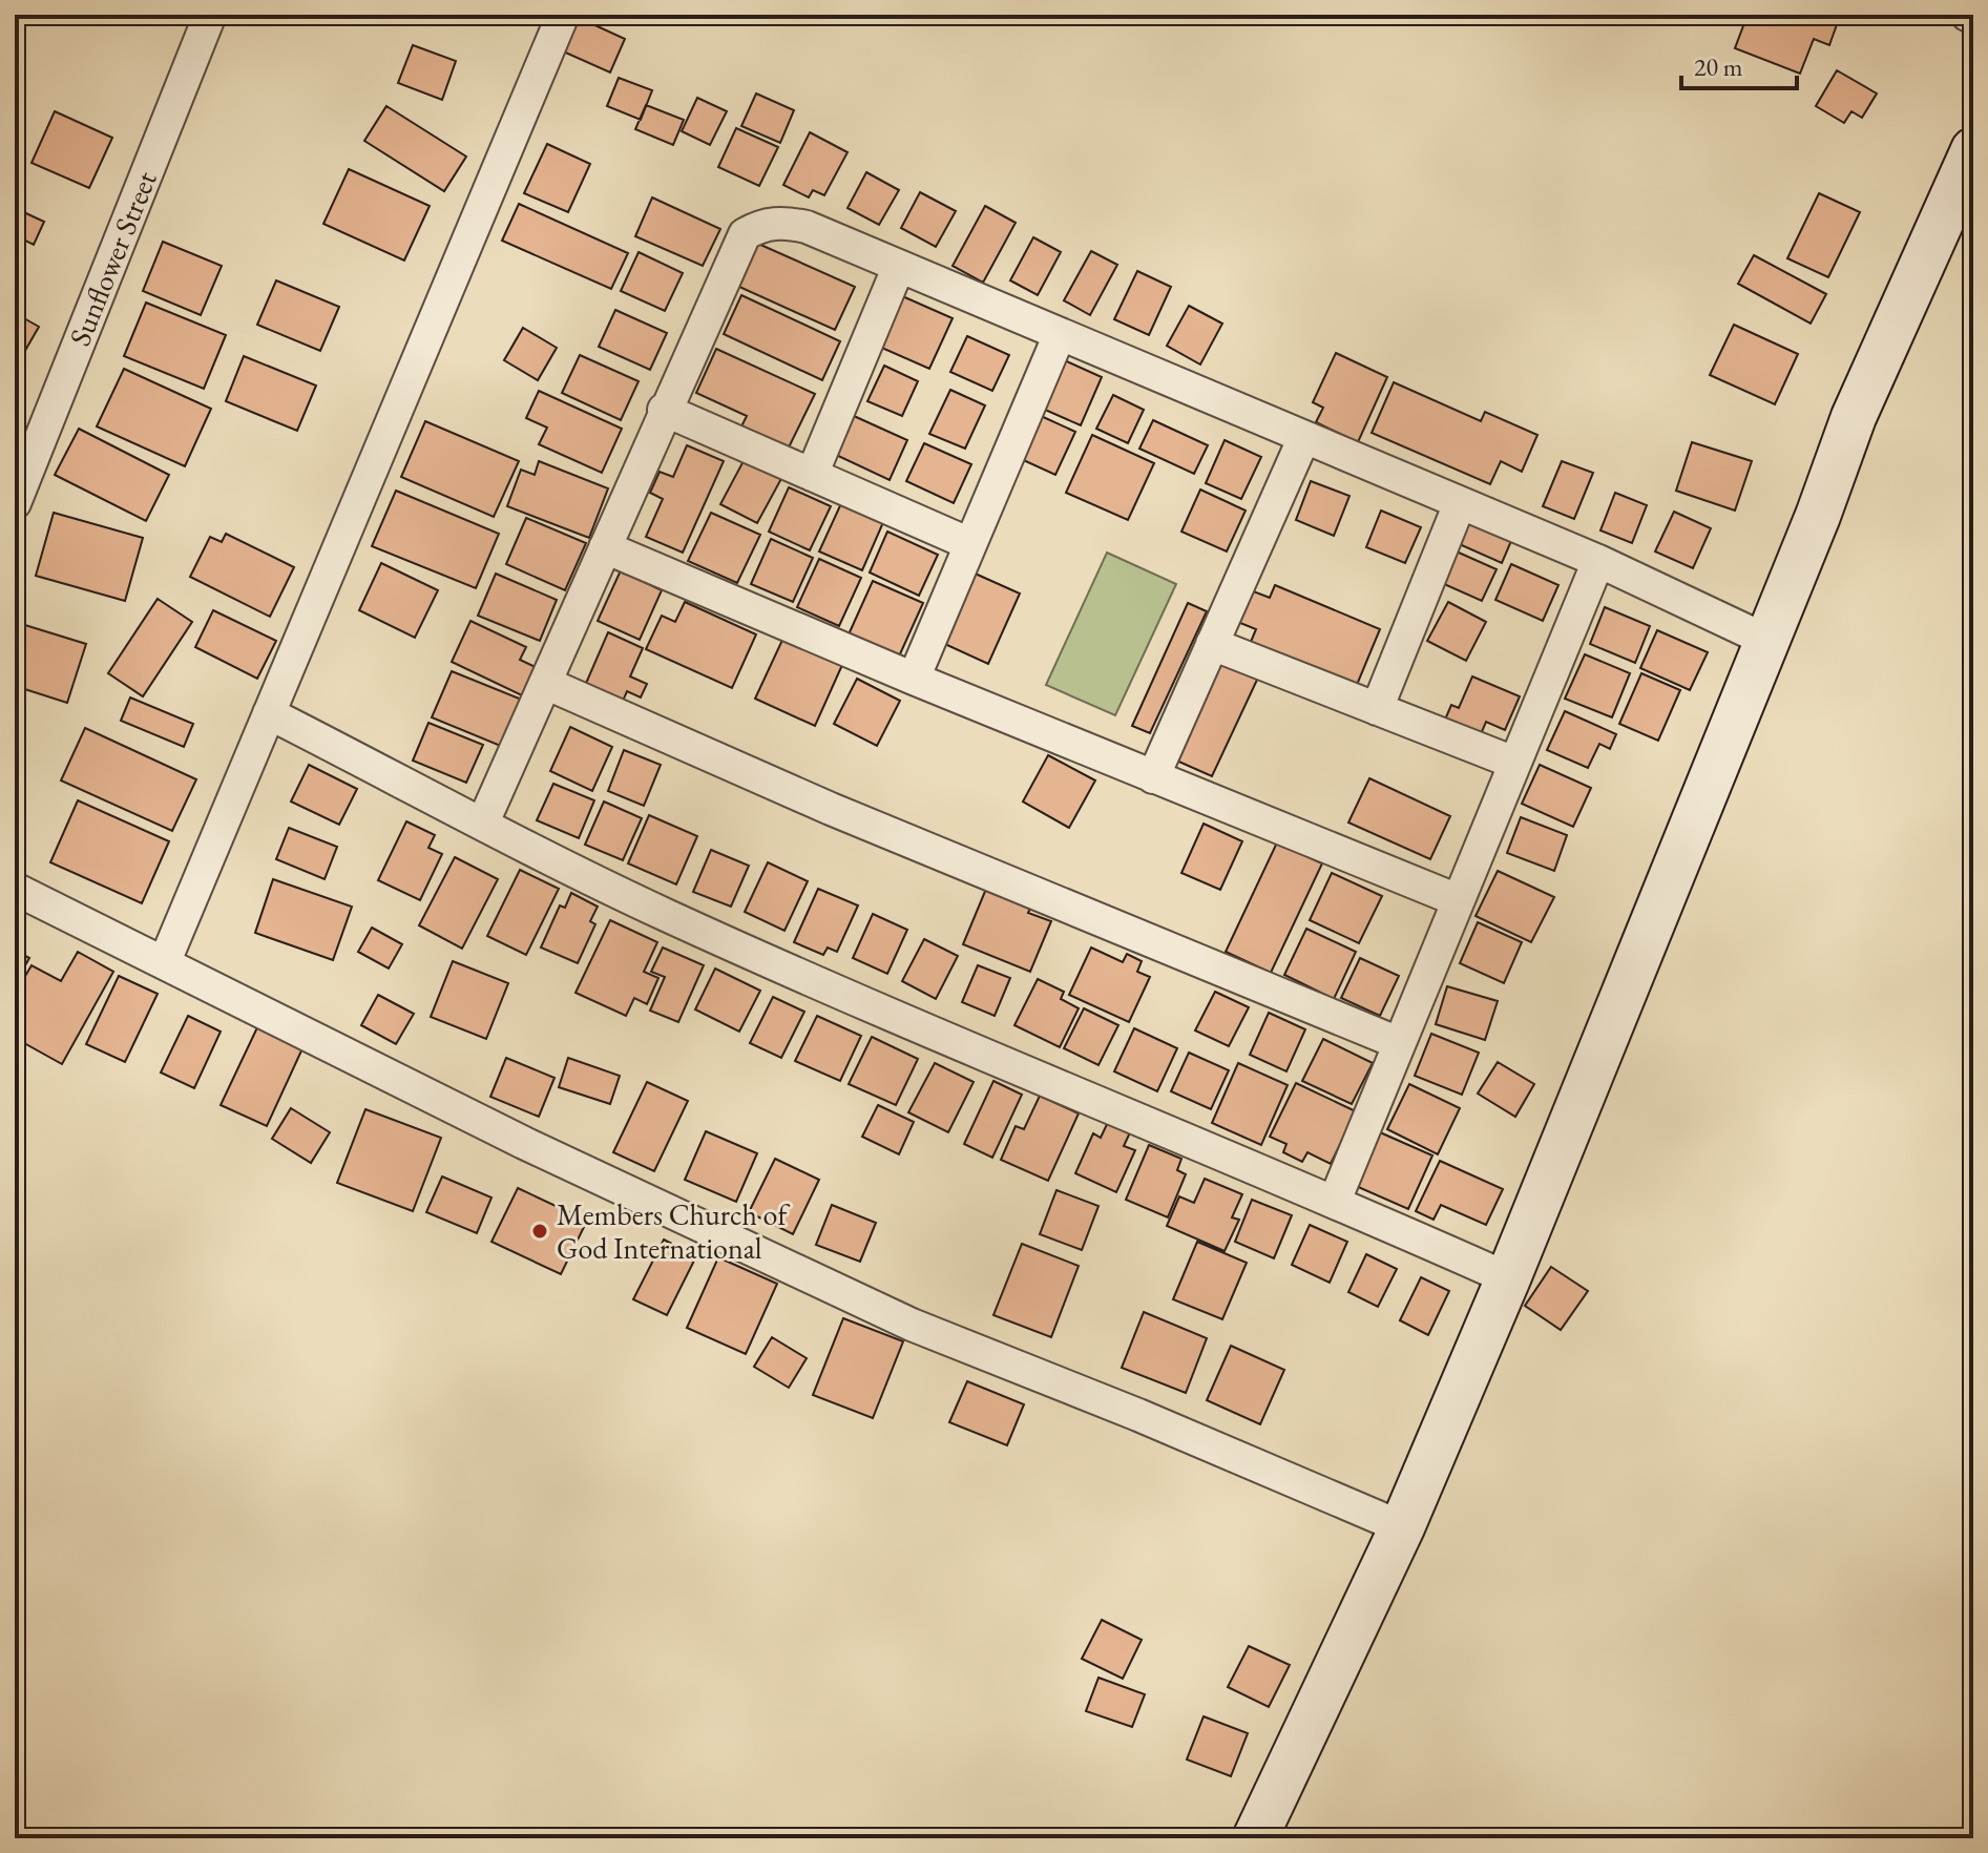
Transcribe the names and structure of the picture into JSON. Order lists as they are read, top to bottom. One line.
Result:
{"streets":{"street":["Sunflower Street"]},"places":["Members Church of God International"],"scale_bar":"20 m"}
